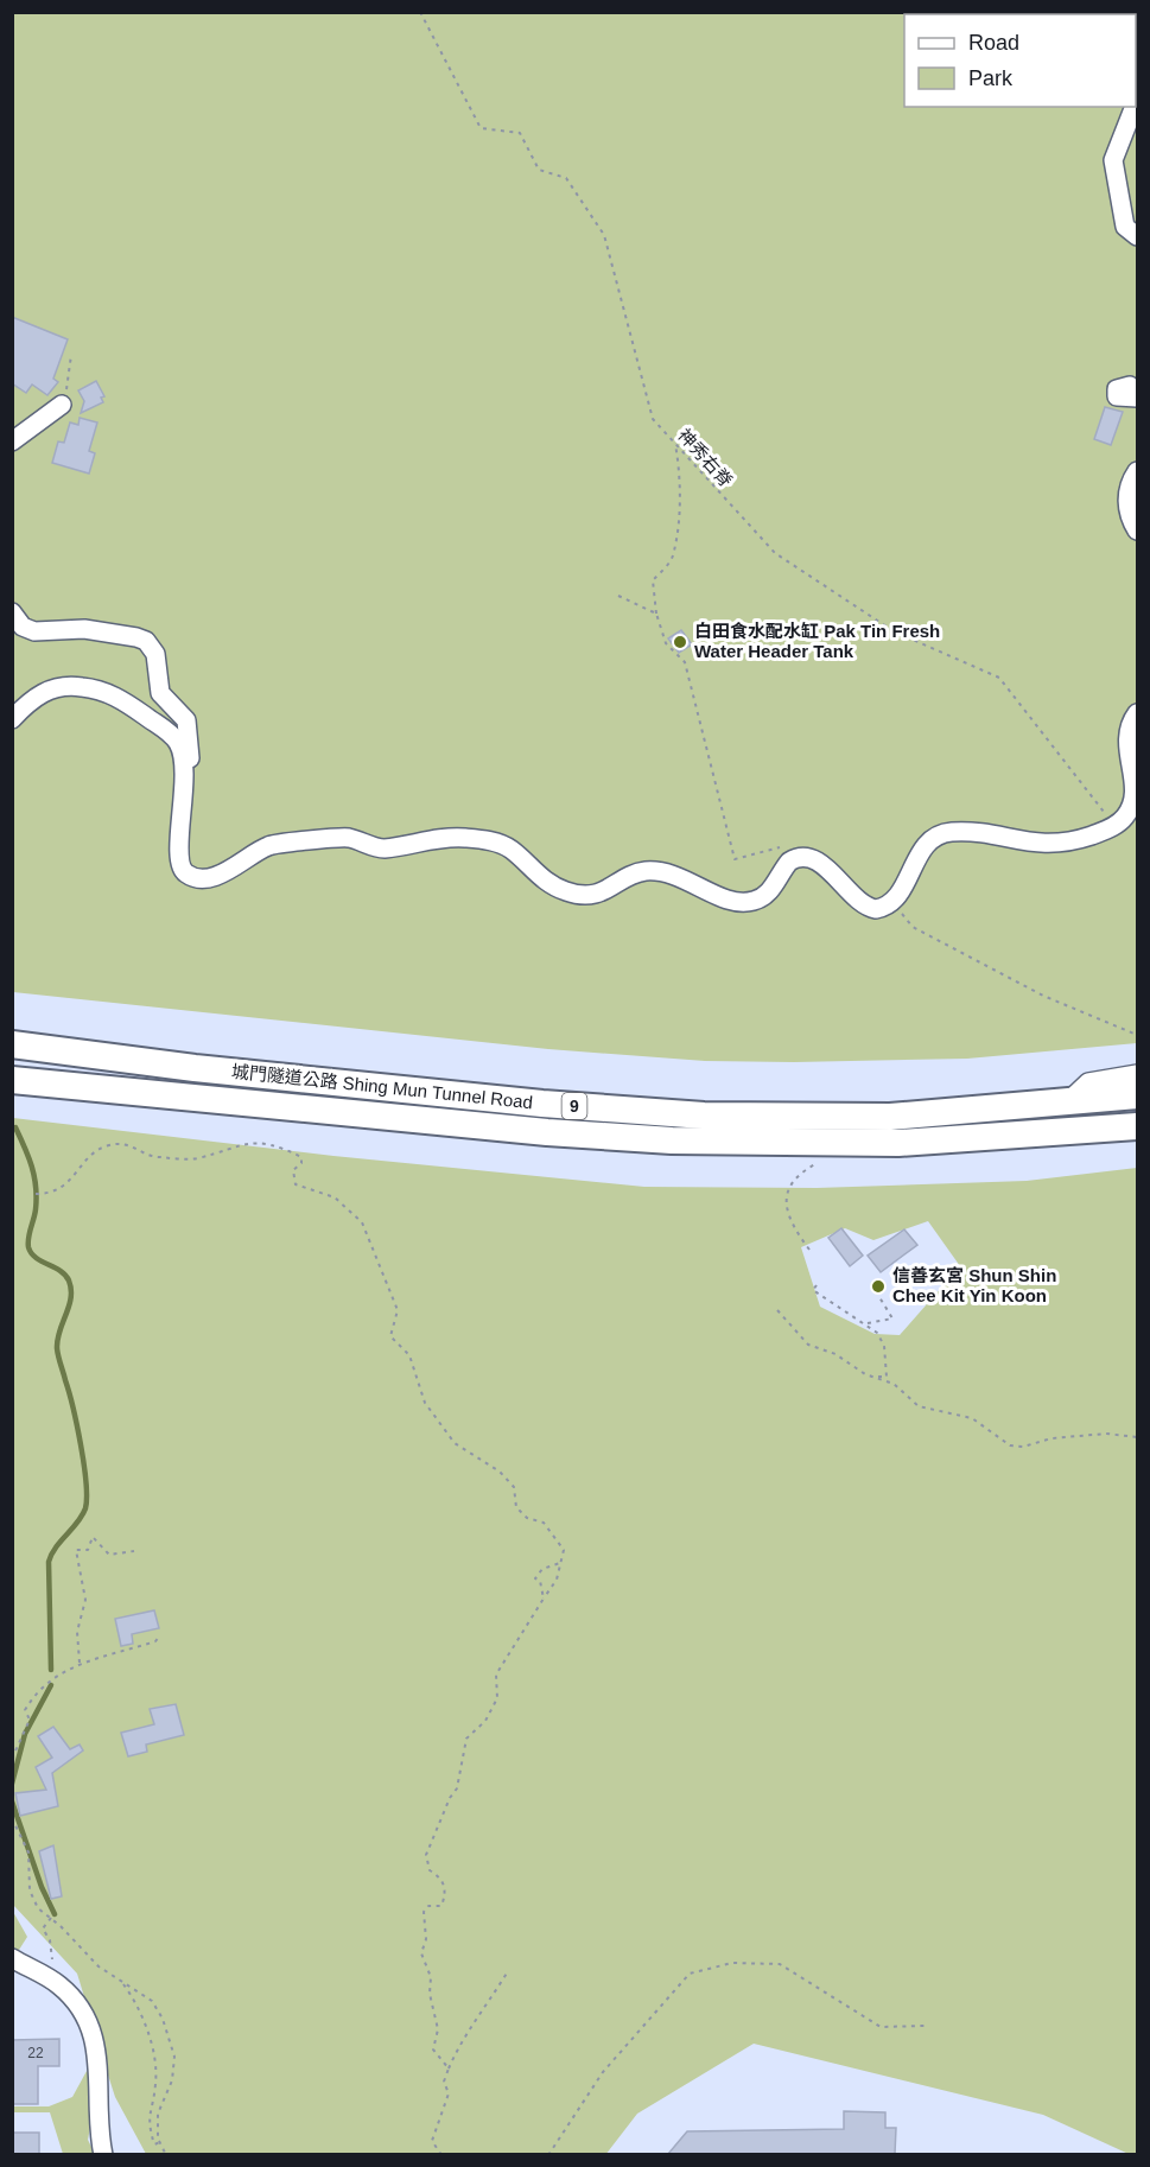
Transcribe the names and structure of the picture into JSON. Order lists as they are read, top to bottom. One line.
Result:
{"streets":{"highway":["城門隧道公路 Shing Mun Tunnel Road","9"],"path":["神秀右脊"]},"places":["白田食水配水缸 Pak Tin Fresh Water Header Tank","信善玄宮 Shun Shin Chee Kit Yin Koon"],"house_numbers":["22"],"legend":["Road","Park"]}
